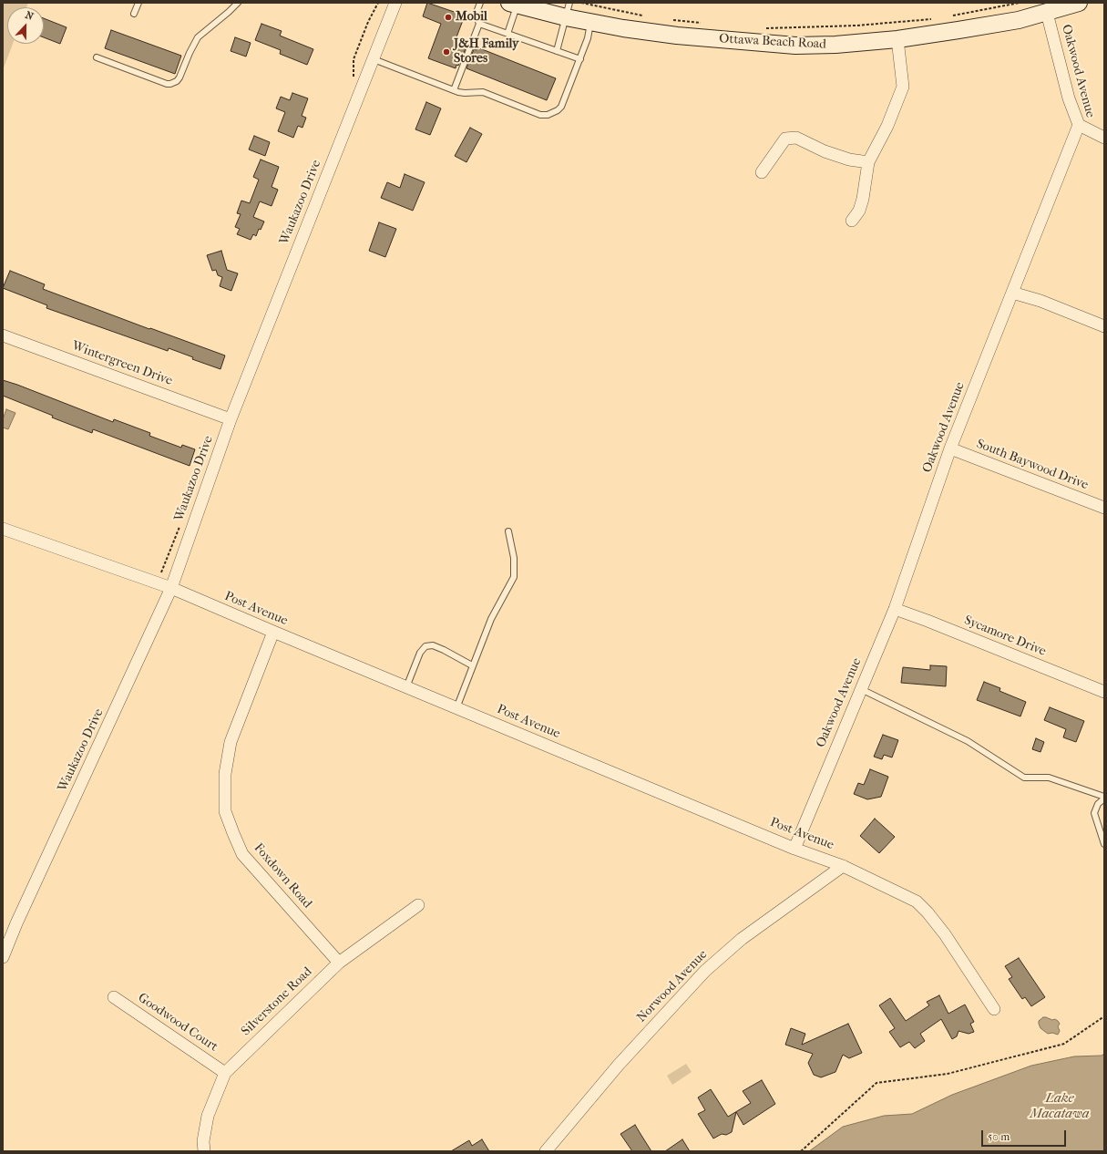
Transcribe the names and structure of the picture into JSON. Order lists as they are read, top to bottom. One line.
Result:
{"streets":{"street":["Ottawa Beach Road","Oakwood Avenue","Waukazoo Drive","Wintergreen Drive","South Baywood Drive","Post Avenue","Sycamore Drive","Foxdown Road","Norwood Avenue","Silverstone Road","Goodwood Court"]},"crossings":[["Ottawa Beach Road","Oakwood Avenue"],["Oakwood Avenue","South Baywood Drive"],["Oakwood Avenue","Post Avenue"],["Oakwood Avenue","Sycamore Drive"],["Waukazoo Drive","Wintergreen Drive"],["Waukazoo Drive","Post Avenue"],["Post Avenue","Foxdown Road"],["Post Avenue","Norwood Avenue"],["Foxdown Road","Silverstone Road"],["Silverstone Road","Goodwood Court"]],"water":["Lake Macatawa"],"places":["Mobil","J&H Family Stores"],"scale_bar":"50 m","north":"top"}
